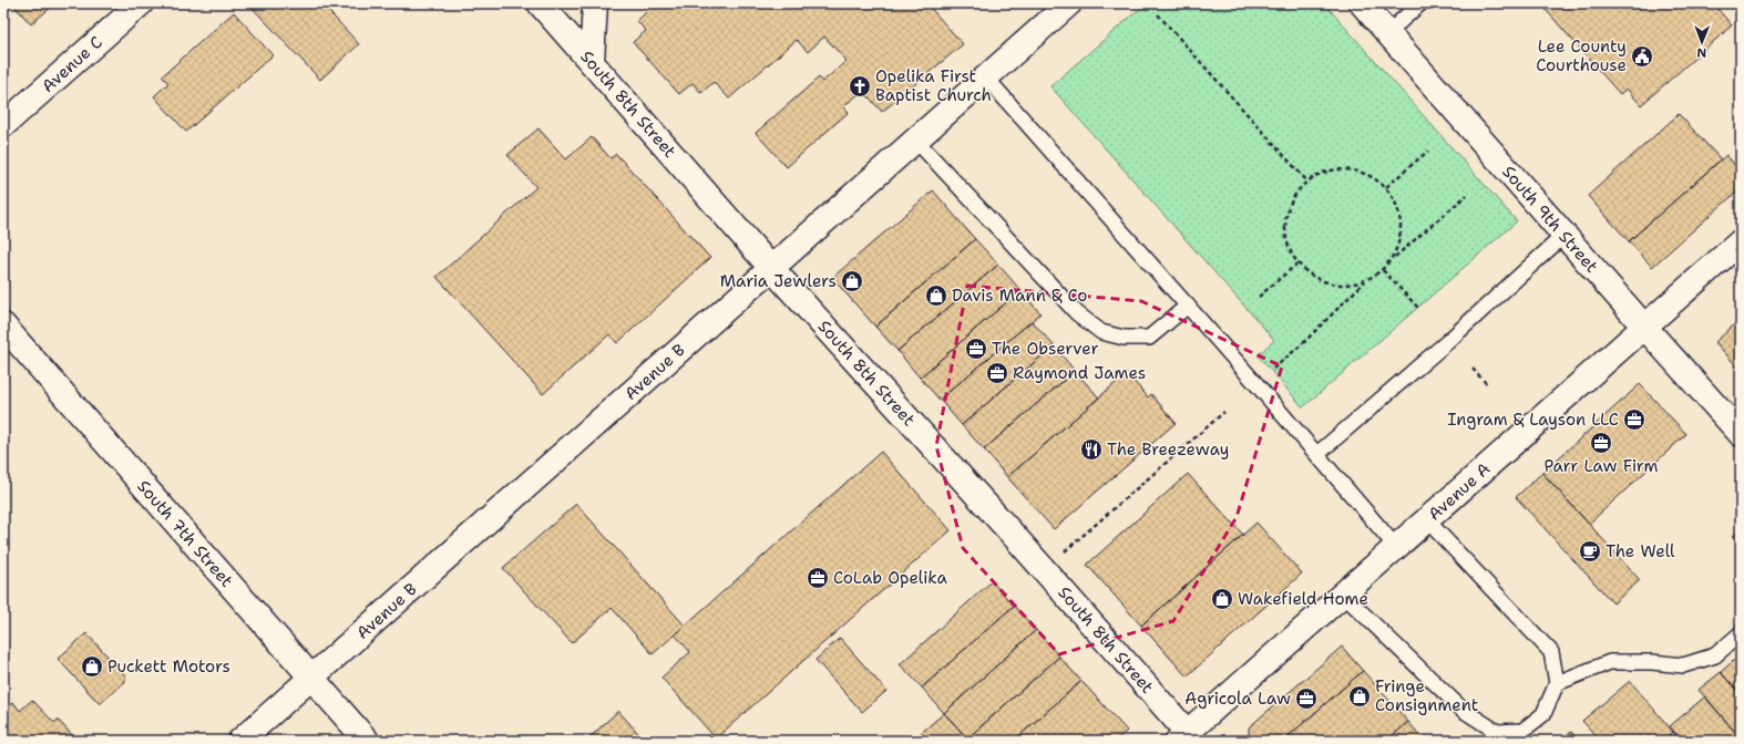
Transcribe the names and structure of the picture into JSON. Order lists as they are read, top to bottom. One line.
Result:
{"streets":{"street":["Avenue C","South 8th Street","South 9th Street","Avenue B","Avenue A","South 7th Street"]},"crossings":[["South 8th Street","Avenue B"],["South 8th Street","Avenue A"],["South 9th Street","Avenue A"],["Avenue B","South 7th Street"]],"places":{"public building":["Lee County Courthouse"],"church":["Opelika First Baptist Church"],"shop":["Maria Jewlers","Davis Mann & Co","Wakefield Home","Puckett Motors","Fringe Consignment"],"office":["The Observer","Raymond James","Ingram & Layson LLC","Parr Law Firm","CoLab Opelika","Agricola Law"],"restaurant":["The Breezeway"],"cafe":["The Well"]},"north":"bottom"}
